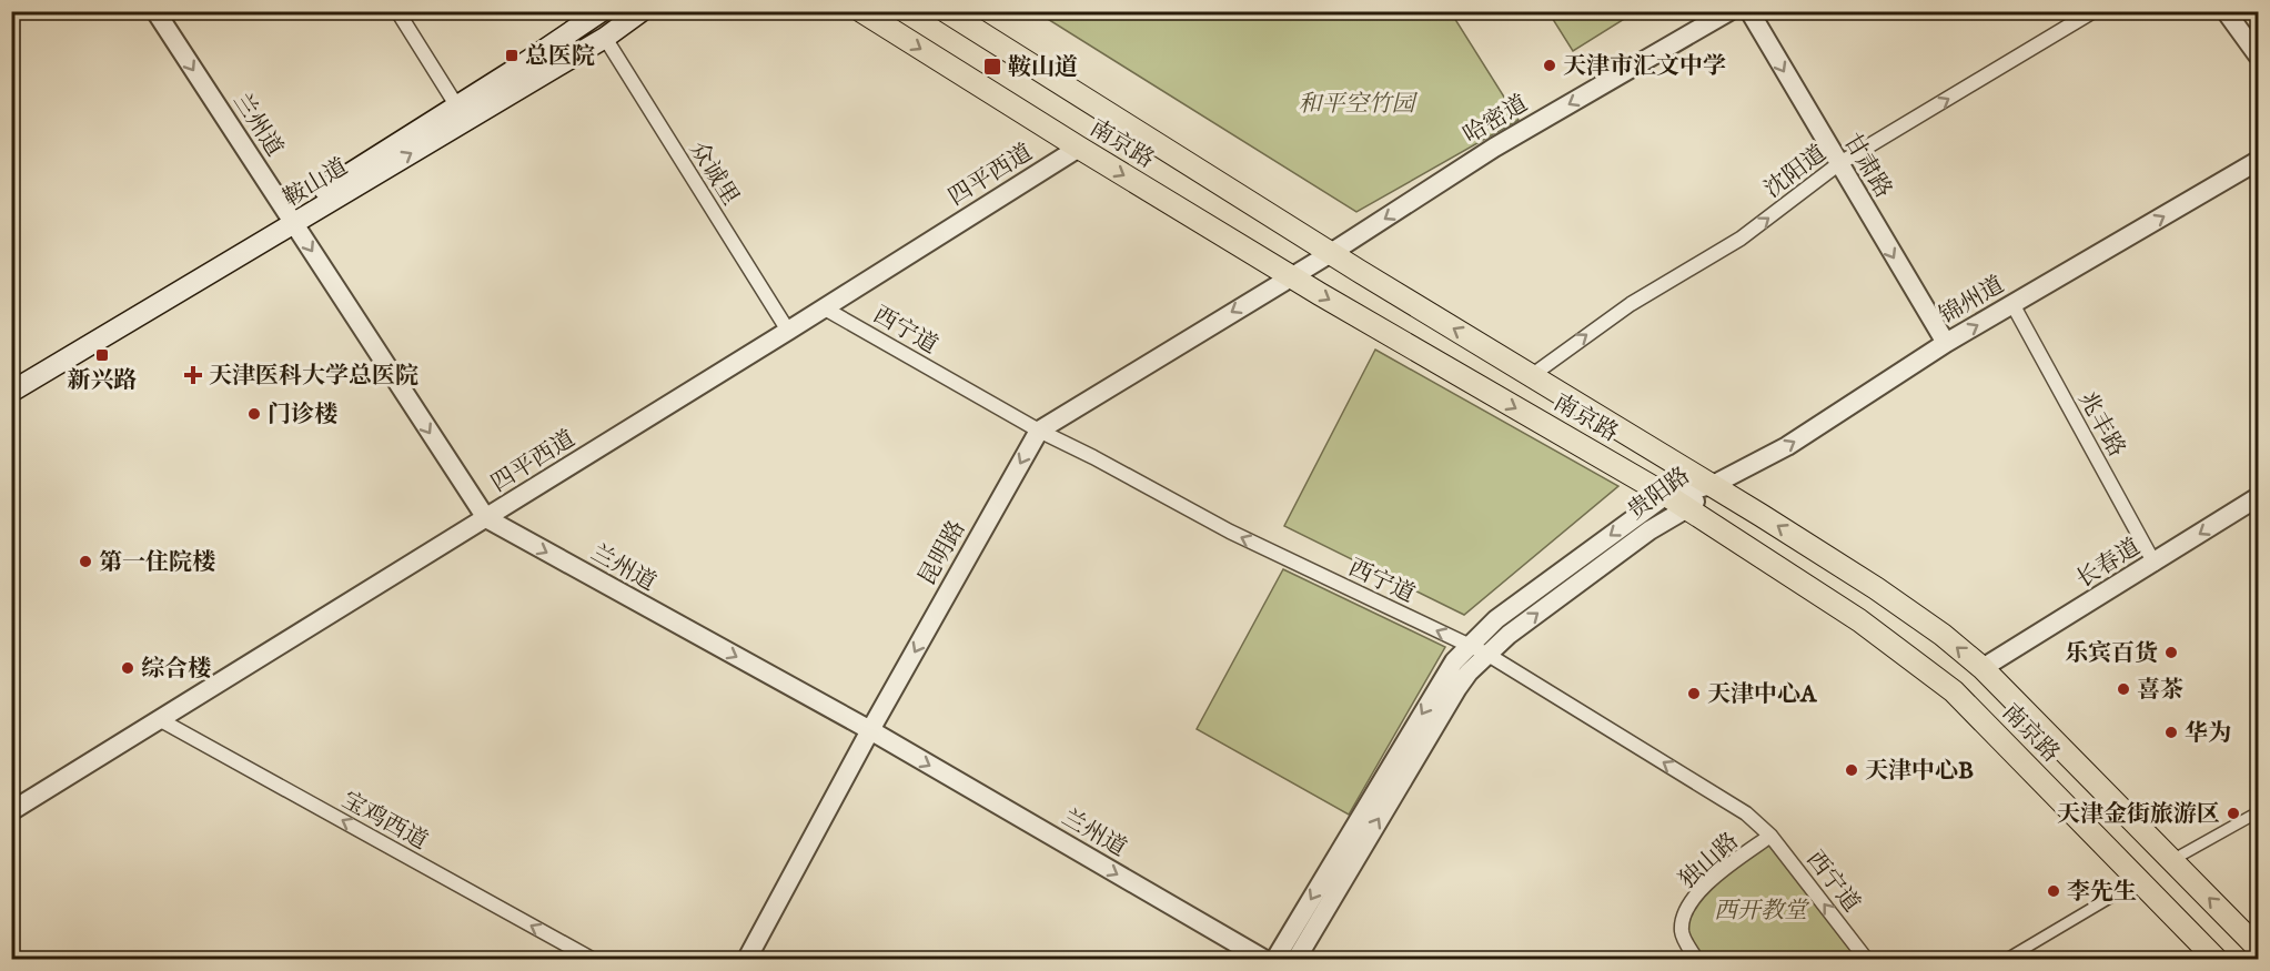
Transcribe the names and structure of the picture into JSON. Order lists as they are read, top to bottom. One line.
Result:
{"streets":{"main road":["南京路","鞍山道"],"street":["哈密道","兰州道","甘肃路","沈阳道","众诚里","四平西道","锦州道","西宁道","兆丰路","贵阳路","昆明路","长春道","宝鸡西道","独山路"]},"crossings":[["哈密道","南京路"],["哈密道","昆明路"],["兰州道","四平西道"],["兰州道","鞍山道"],["兰州道","昆明路"],["南京路","沈阳道"],["南京路","四平西道"],["南京路","锦州道"],["南京路","贵阳路"],["南京路","昆明路"],["南京路","长春道"],["甘肃路","沈阳道"],["甘肃路","锦州道"],["众诚里","四平西道"],["众诚里","鞍山道"],["四平西道","西宁道"],["四平西道","宝鸡西道"],["锦州道","兆丰路"],["锦州道","贵阳路"],["西宁道","贵阳路"],["西宁道","昆明路"],["西宁道","独山路"],["兆丰路","长春道"]],"one_way":["哈密道","兰州道","甘肃路","沈阳道","锦州道","西宁道","昆明路","长春道","宝鸡西道"],"parks":["和平空竹园","西开教堂"],"places":{"transit":["总医院","鞍山道","新兴路"],"other":["天津市汇文中学","门诊楼","第一住院楼","乐宾百货","综合楼","喜茶","天津中心A","华为","天津中心B","天津金街旅游区","李先生"],"health":["天津医科大学总医院"]}}
